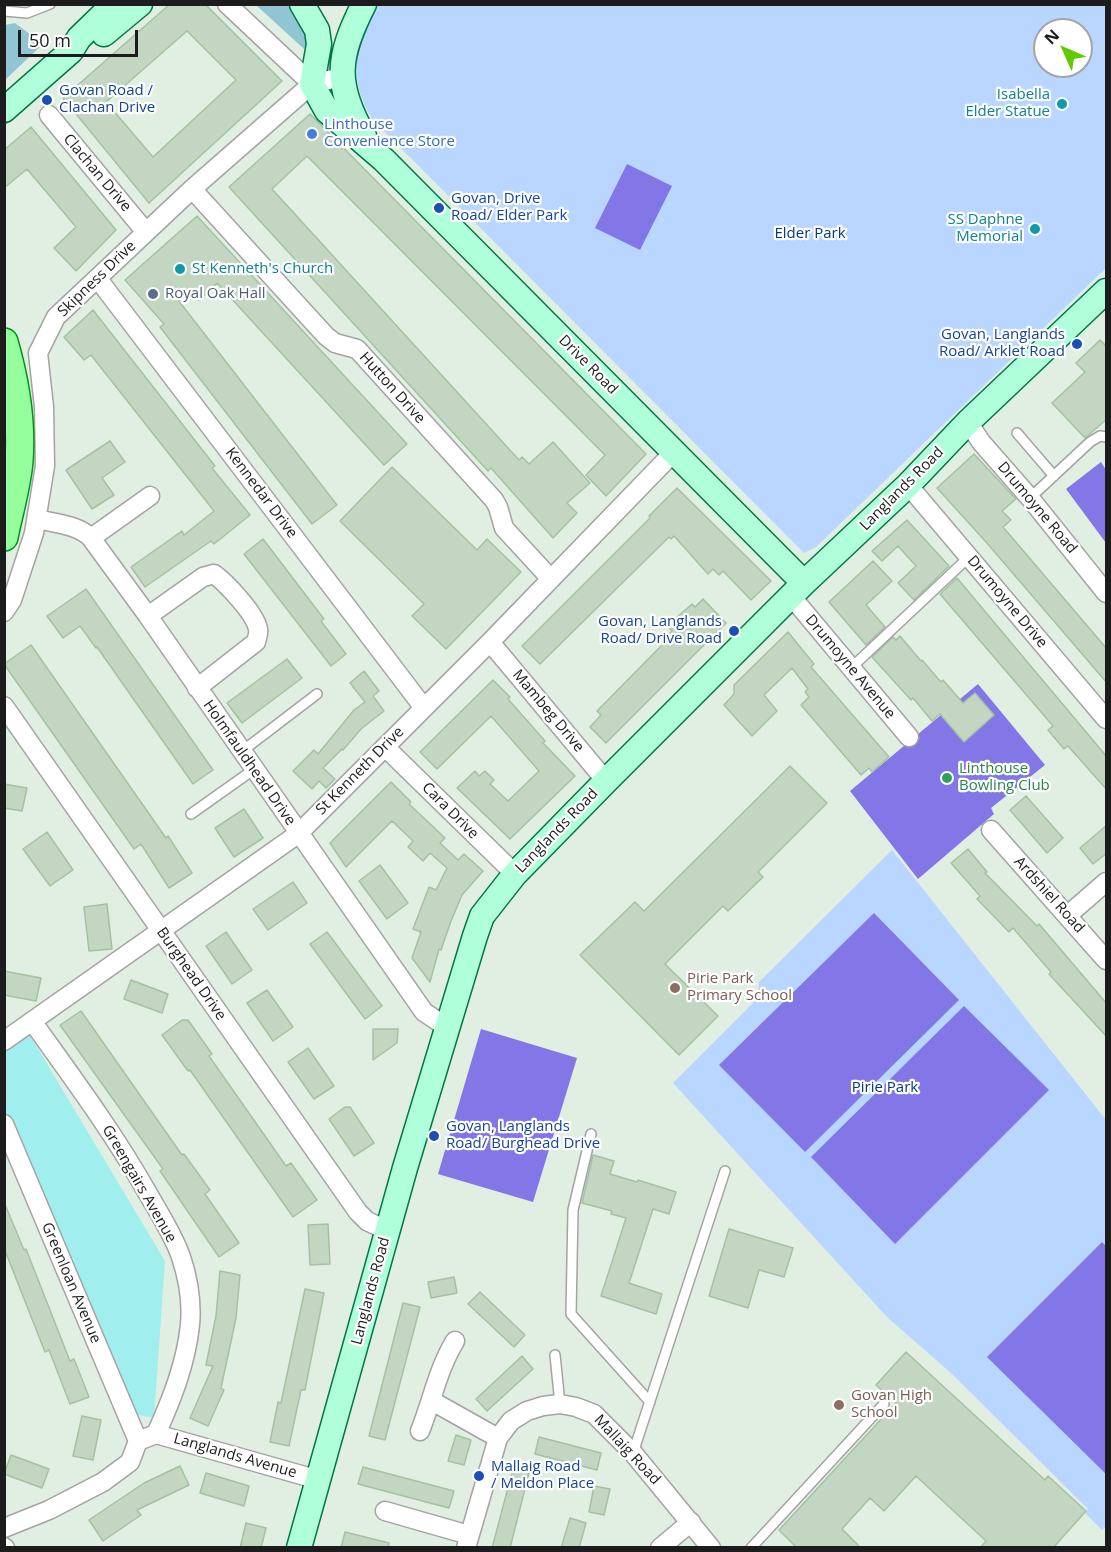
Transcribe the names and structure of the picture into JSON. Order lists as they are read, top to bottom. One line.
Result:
{"streets":{"street":["Clachan Drive","Skipness Drive","Drive Road","Hutton Drive","Langlands Road","Kennedar Drive","Drumoyne Road","Drumoyne Drive","Drumoyne Avenue","Mambeg Drive","Holmfauldhead Drive","St Kenneth Drive","Cara Drive","Ardshiel Road","Burghead Drive","Greengairs Avenue","Greenloan Avenue","Mallaig Road","Langlands Avenue"]},"crossings":[["Clachan Drive","Skipness Drive"],["Skipness Drive","Drive Road"],["Skipness Drive","Hutton Drive"],["Skipness Drive","Kennedar Drive"],["Skipness Drive","Holmfauldhead Drive"],["Drive Road","Langlands Road"],["Drive Road","Drumoyne Avenue"],["Drive Road","St Kenneth Drive"],["Hutton Drive","St Kenneth Drive"],["Langlands Road","Drumoyne Road"],["Langlands Road","Drumoyne Drive"],["Langlands Road","Drumoyne Avenue"],["Langlands Road","Mambeg Drive"],["Langlands Road","Holmfauldhead Drive"],["Langlands Road","Cara Drive"],["Langlands Road","Burghead Drive"],["Langlands Road","Langlands Avenue"],["Kennedar Drive","St Kenneth Drive"],["Mambeg Drive","St Kenneth Drive"],["Holmfauldhead Drive","St Kenneth Drive"],["St Kenneth Drive","Cara Drive"],["St Kenneth Drive","Burghead Drive"],["St Kenneth Drive","Greengairs Avenue"],["Greengairs Avenue","Langlands Avenue"],["Greenloan Avenue","Langlands Avenue"]],"parks":["Elder Park","Pirie Park"],"places":["Govan Road / Clachan Drive","Isabella Elder Statue","Linthouse Convenience Store","Govan, Drive Road/ Elder Park","SS Daphne Memorial","St Kenneth's Church","Royal Oak Hall","Govan, Langlands Road/ Arklet Road","Govan, Langlands Road/ Drive Road","Linthouse Bowling Club","Pirie Park Primary School","Govan, Langlands Road/ Burghead Drive","Govan High School","Mallaig Road / Meldon Place"],"scale_bar":"50 m","north":"top left"}
